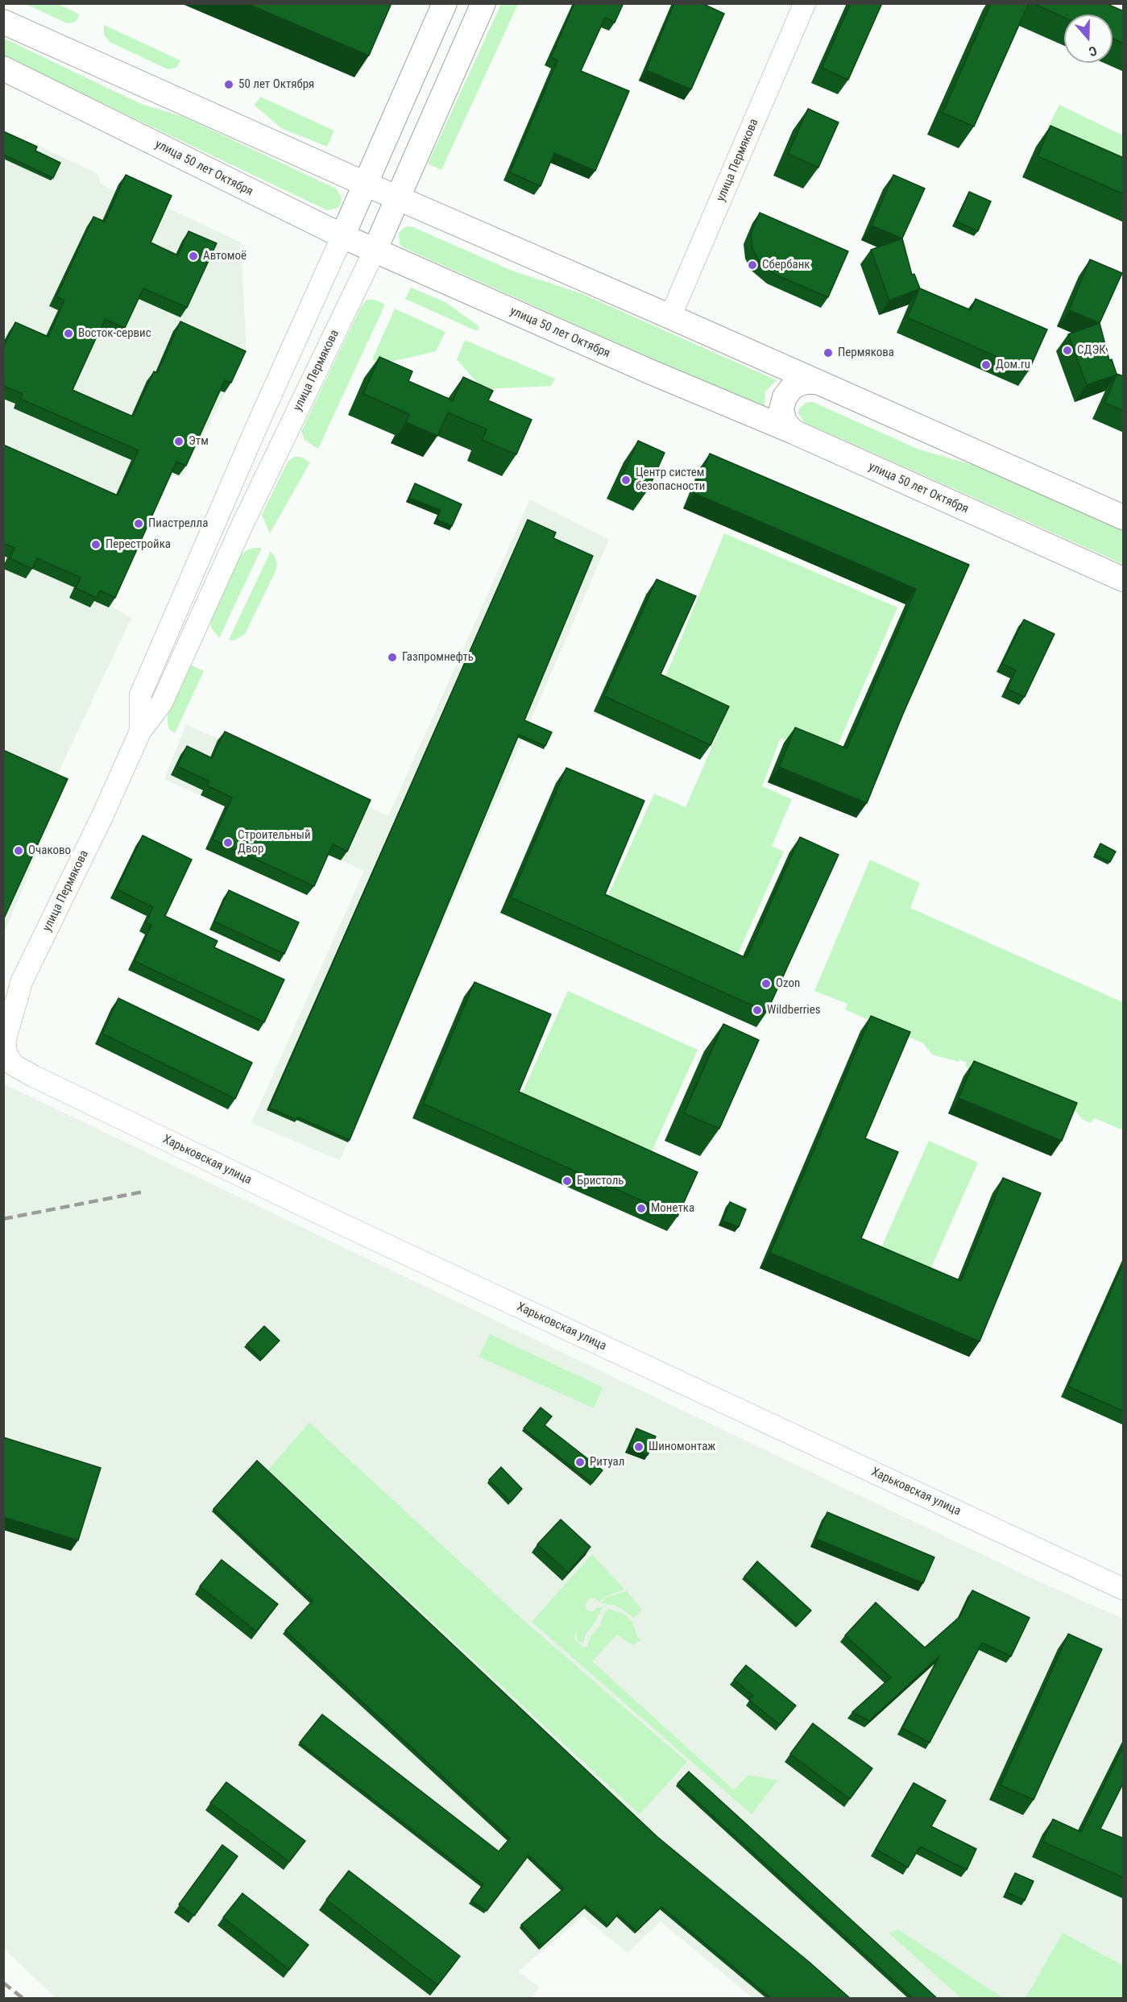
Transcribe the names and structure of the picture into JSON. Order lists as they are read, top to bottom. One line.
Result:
{"streets":{"main road":["улица Пермякова","улица 50 лет Октября"],"street":["Харьковская улица"]},"crossings":[["улица Пермякова","улица 50 лет Октября"],["улица Пермякова","Харьковская улица"]],"places":["50 лет Октября","Автомоё","Сбербанк","Восток-сервис","СДЭК","Пермякова","Дом.ru","Этм","Центр систем безопасности","Пиастрелла","Перестройка","Газпромнефть","Строительный Двор","Очаково","Ozon","Wildberries","Бристоль","Монетка","Шиномонтаж","Ритуал"],"north":"bottom"}
